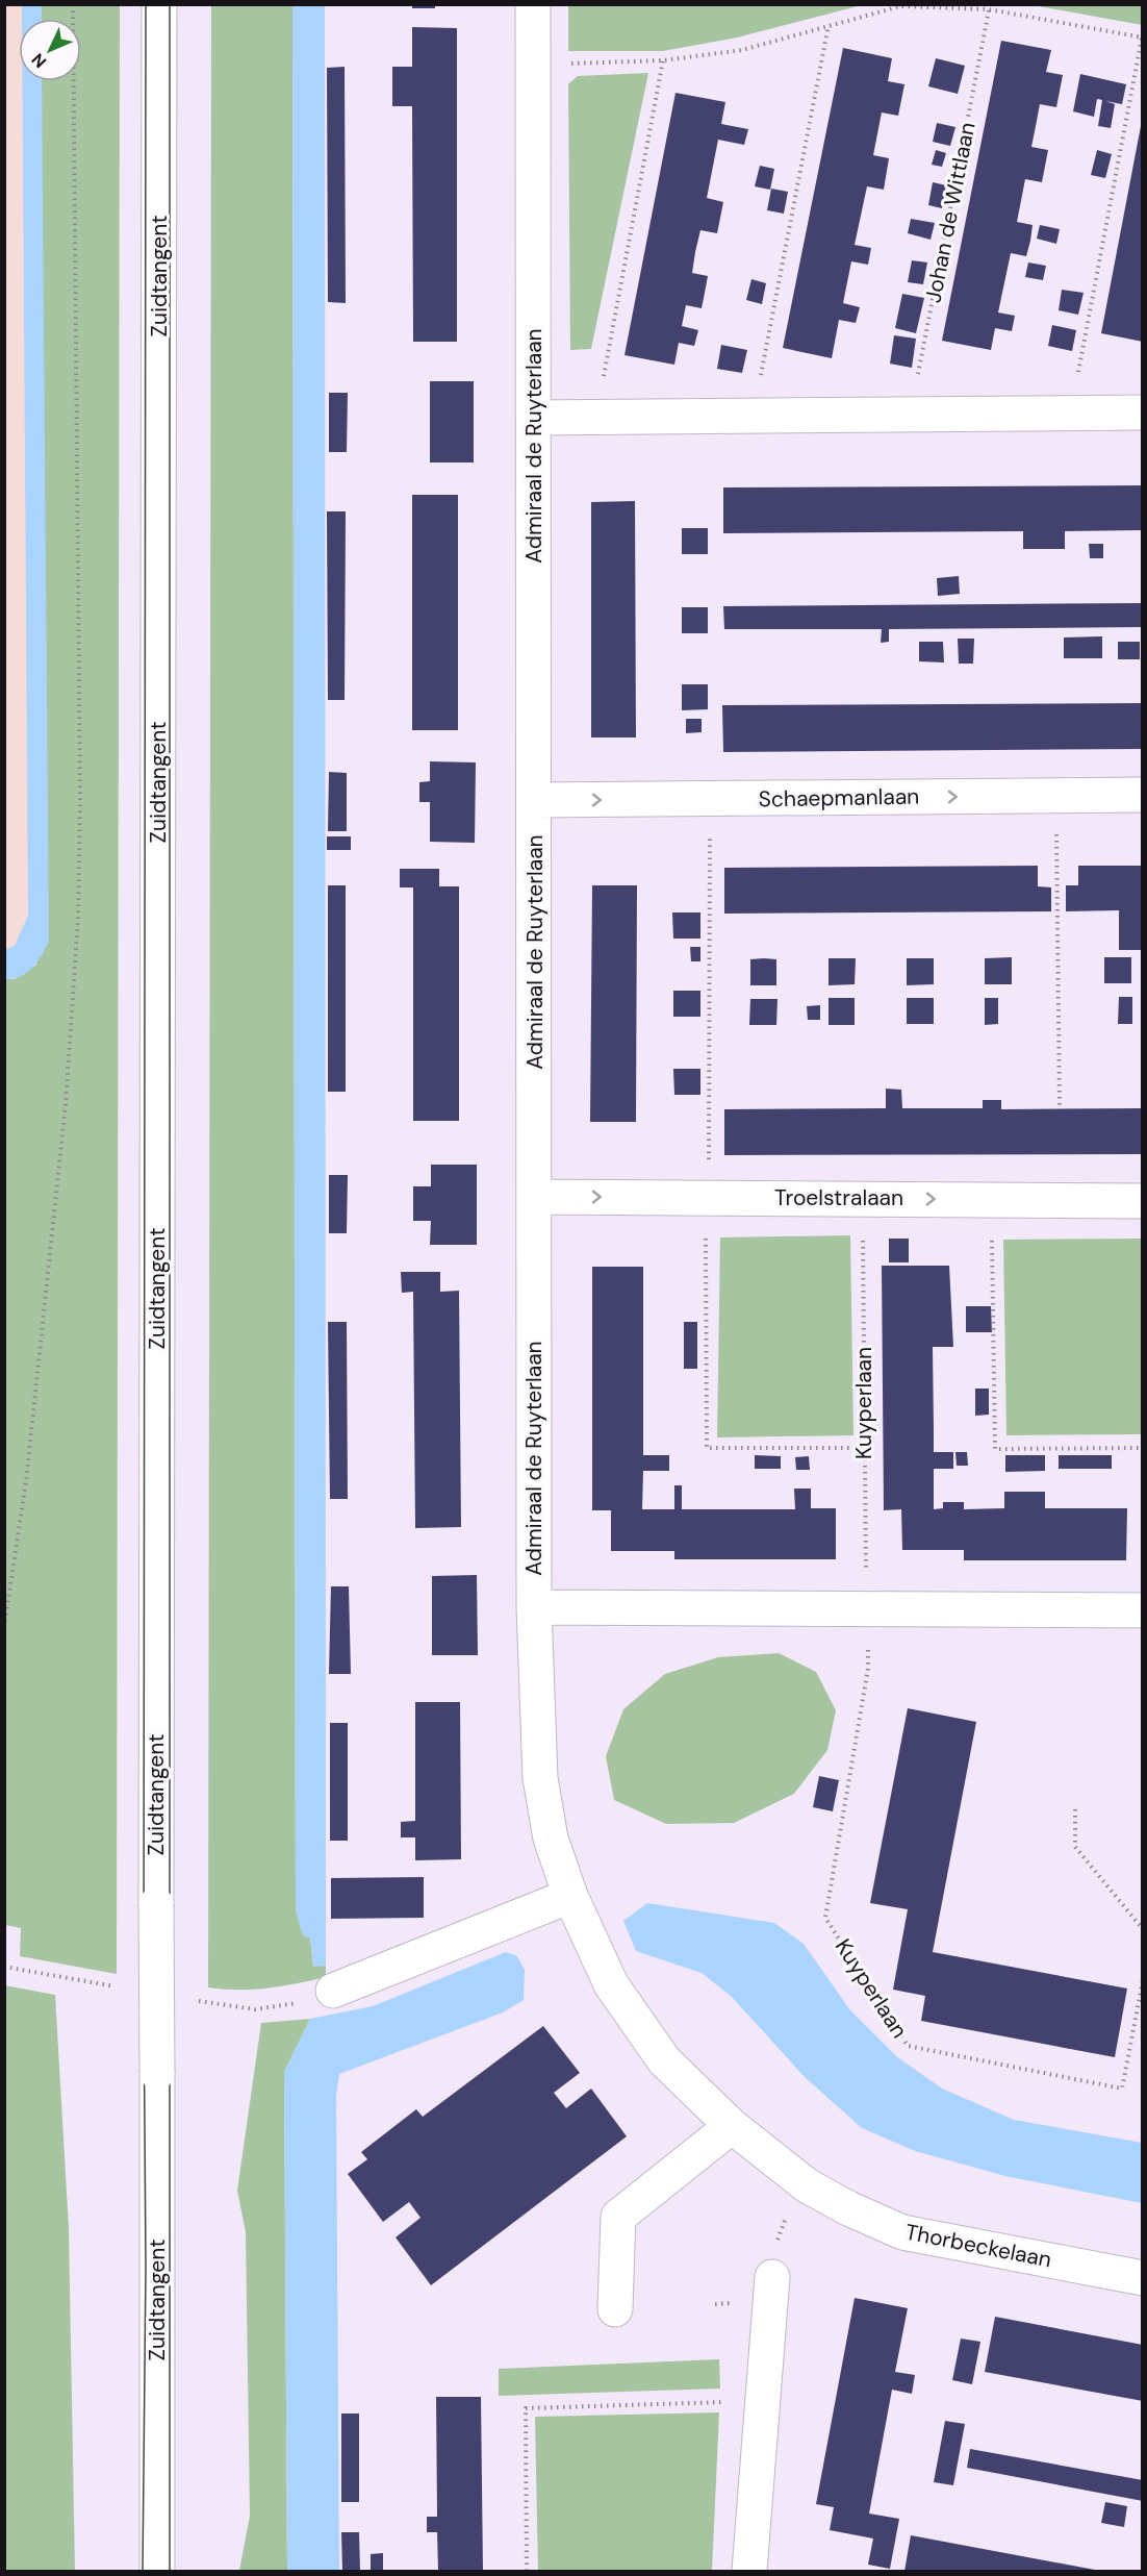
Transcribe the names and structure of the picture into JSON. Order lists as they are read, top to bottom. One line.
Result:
{"streets":{"street":["Zuidtangent","Admiraal de Ruyterlaan","Schaepmanlaan","Troelstralaan","Thorbeckelaan"],"path":["Johan de Wittlaan","Kuyperlaan"]},"crossings":[["Admiraal de Ruyterlaan","Schaepmanlaan"],["Admiraal de Ruyterlaan","Troelstralaan"],["Admiraal de Ruyterlaan","Thorbeckelaan"],["Troelstralaan","Kuyperlaan"]],"one_way":["Schaepmanlaan","Troelstralaan"],"north":"bottom left"}
